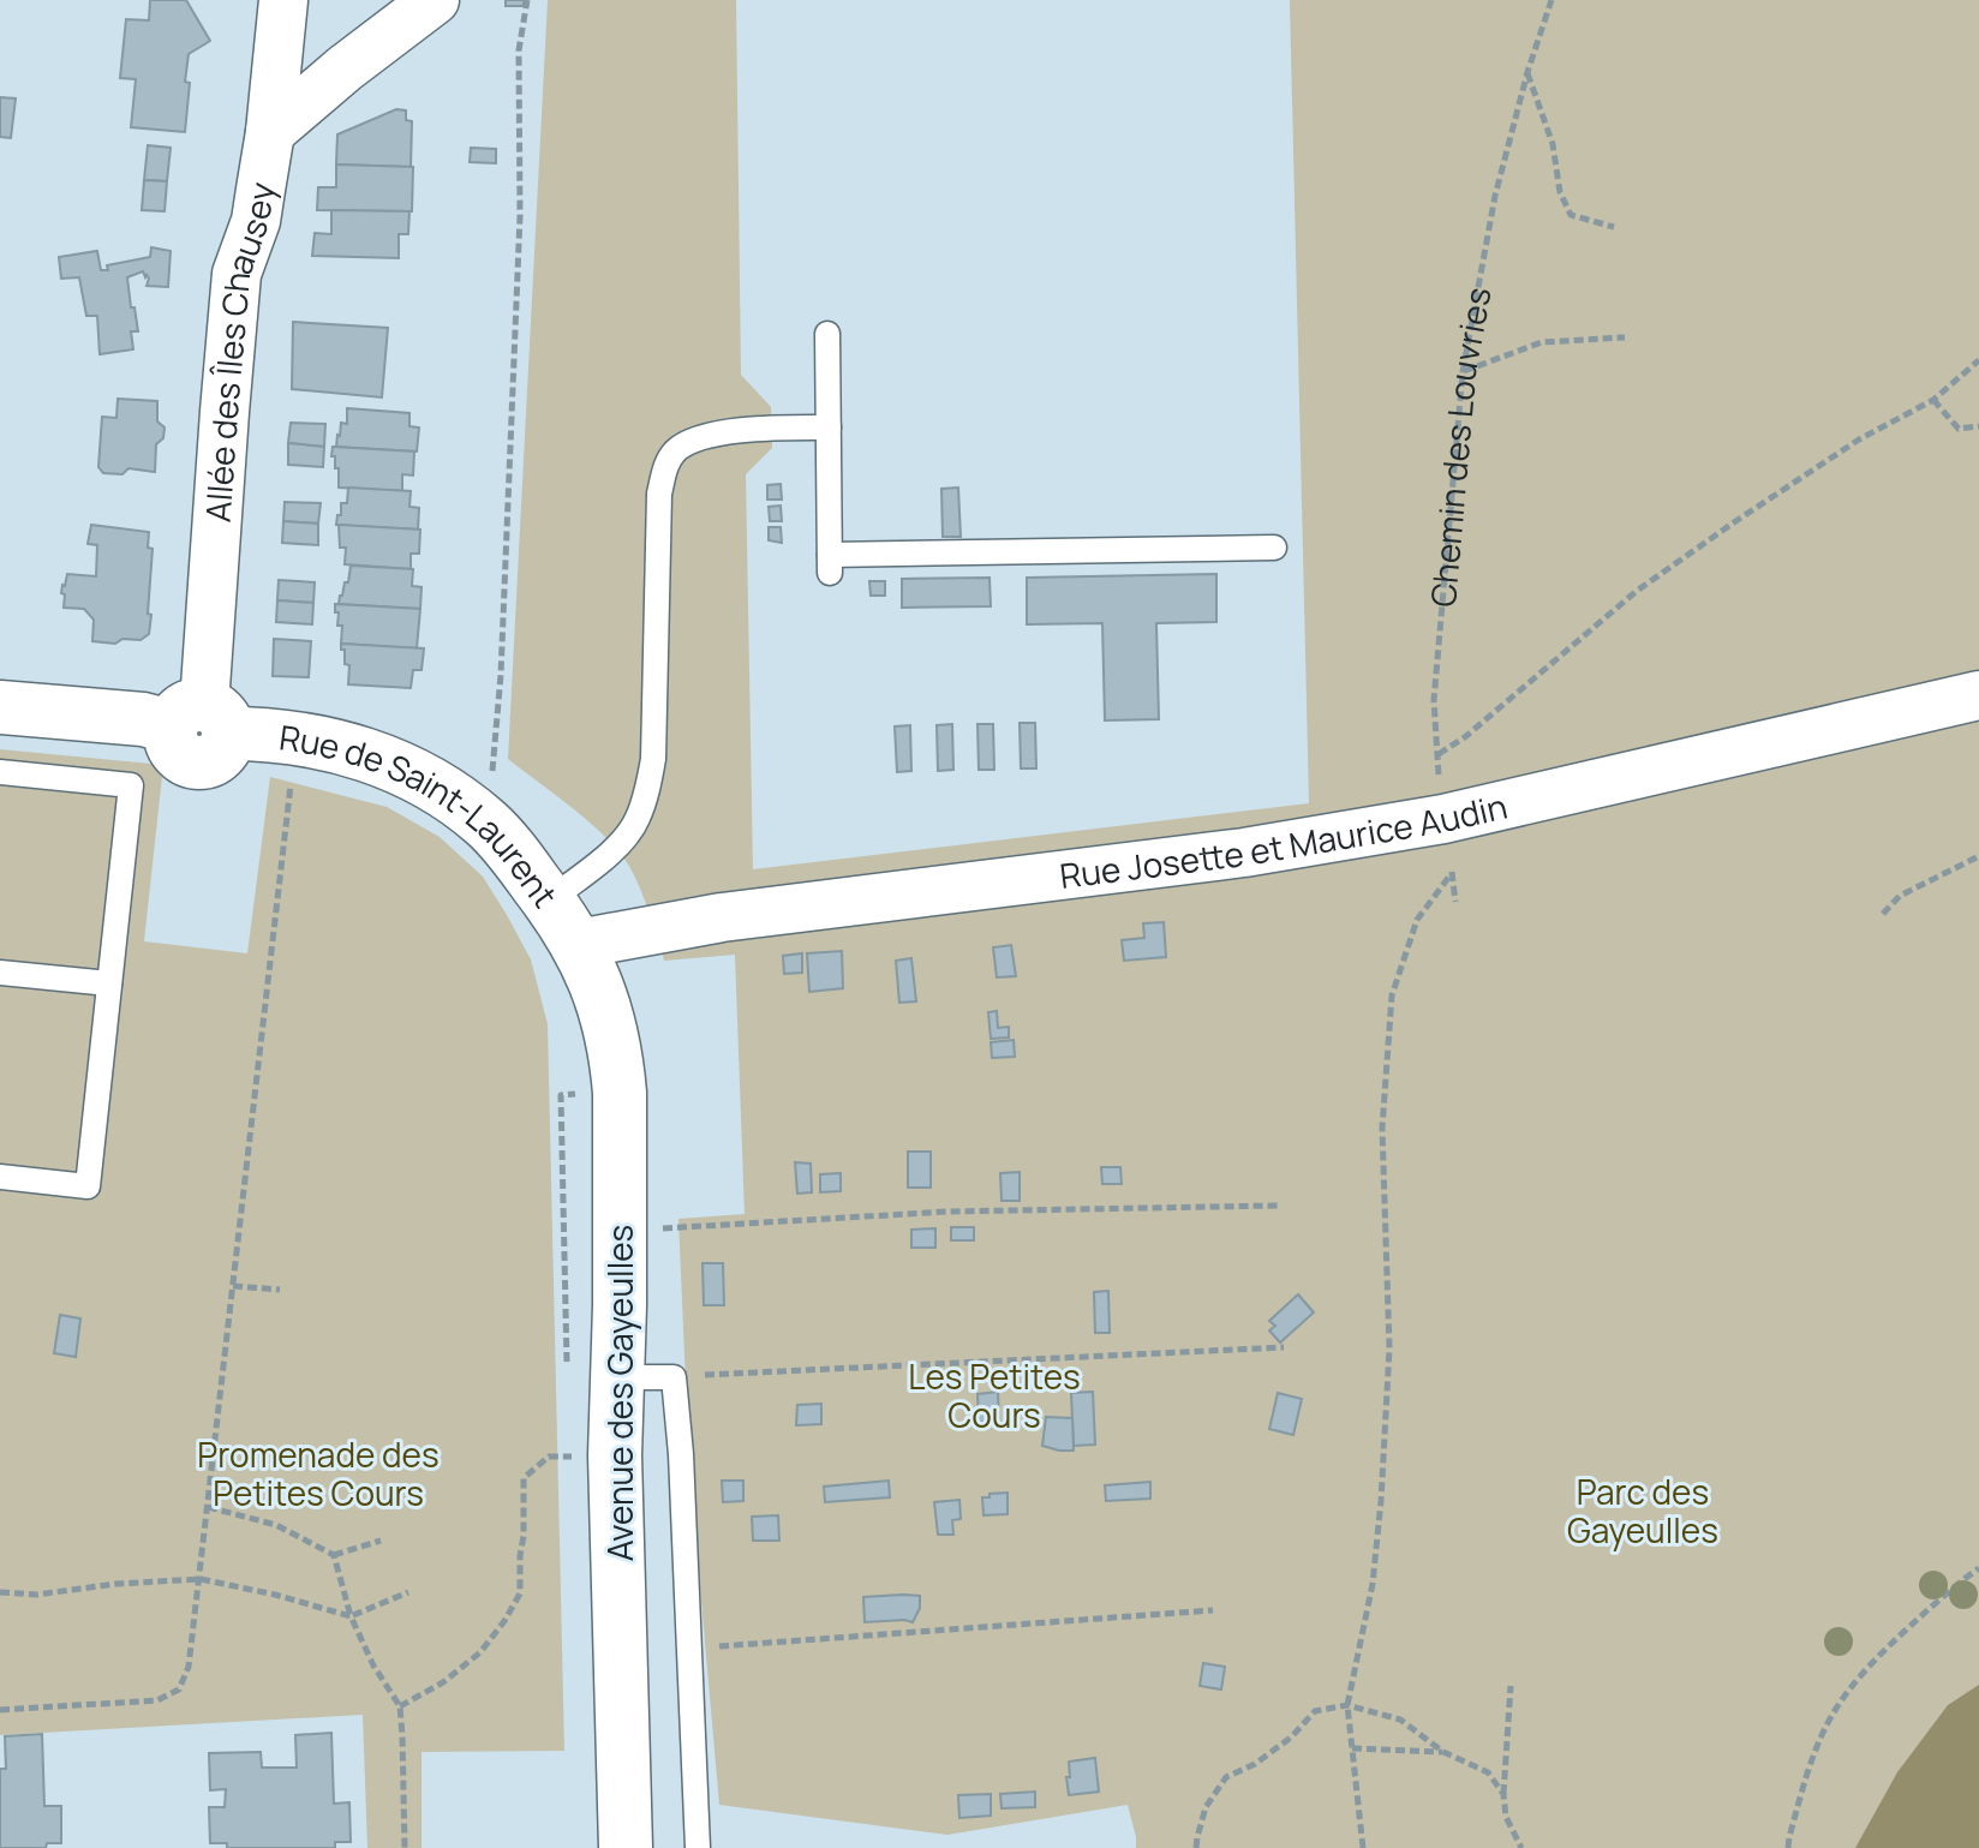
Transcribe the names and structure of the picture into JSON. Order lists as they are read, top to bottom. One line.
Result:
{"streets":{"street":["Allée des Îles Chausey","Rue de Saint-Laurent","Rue Josette et Maurice Audin","Avenue des Gayeulles"],"path":["Chemin des Louvries"]},"crossings":[["Allée des Îles Chausey","Rue de Saint-Laurent"],["Chemin des Louvries","Rue Josette et Maurice Audin"],["Rue de Saint-Laurent","Rue Josette et Maurice Audin"],["Rue de Saint-Laurent","Avenue des Gayeulles"],["Rue Josette et Maurice Audin","Avenue des Gayeulles"]],"parks":["Les Petites Cours","Promenade des Petites Cours","Parc des Gayeulles"]}
